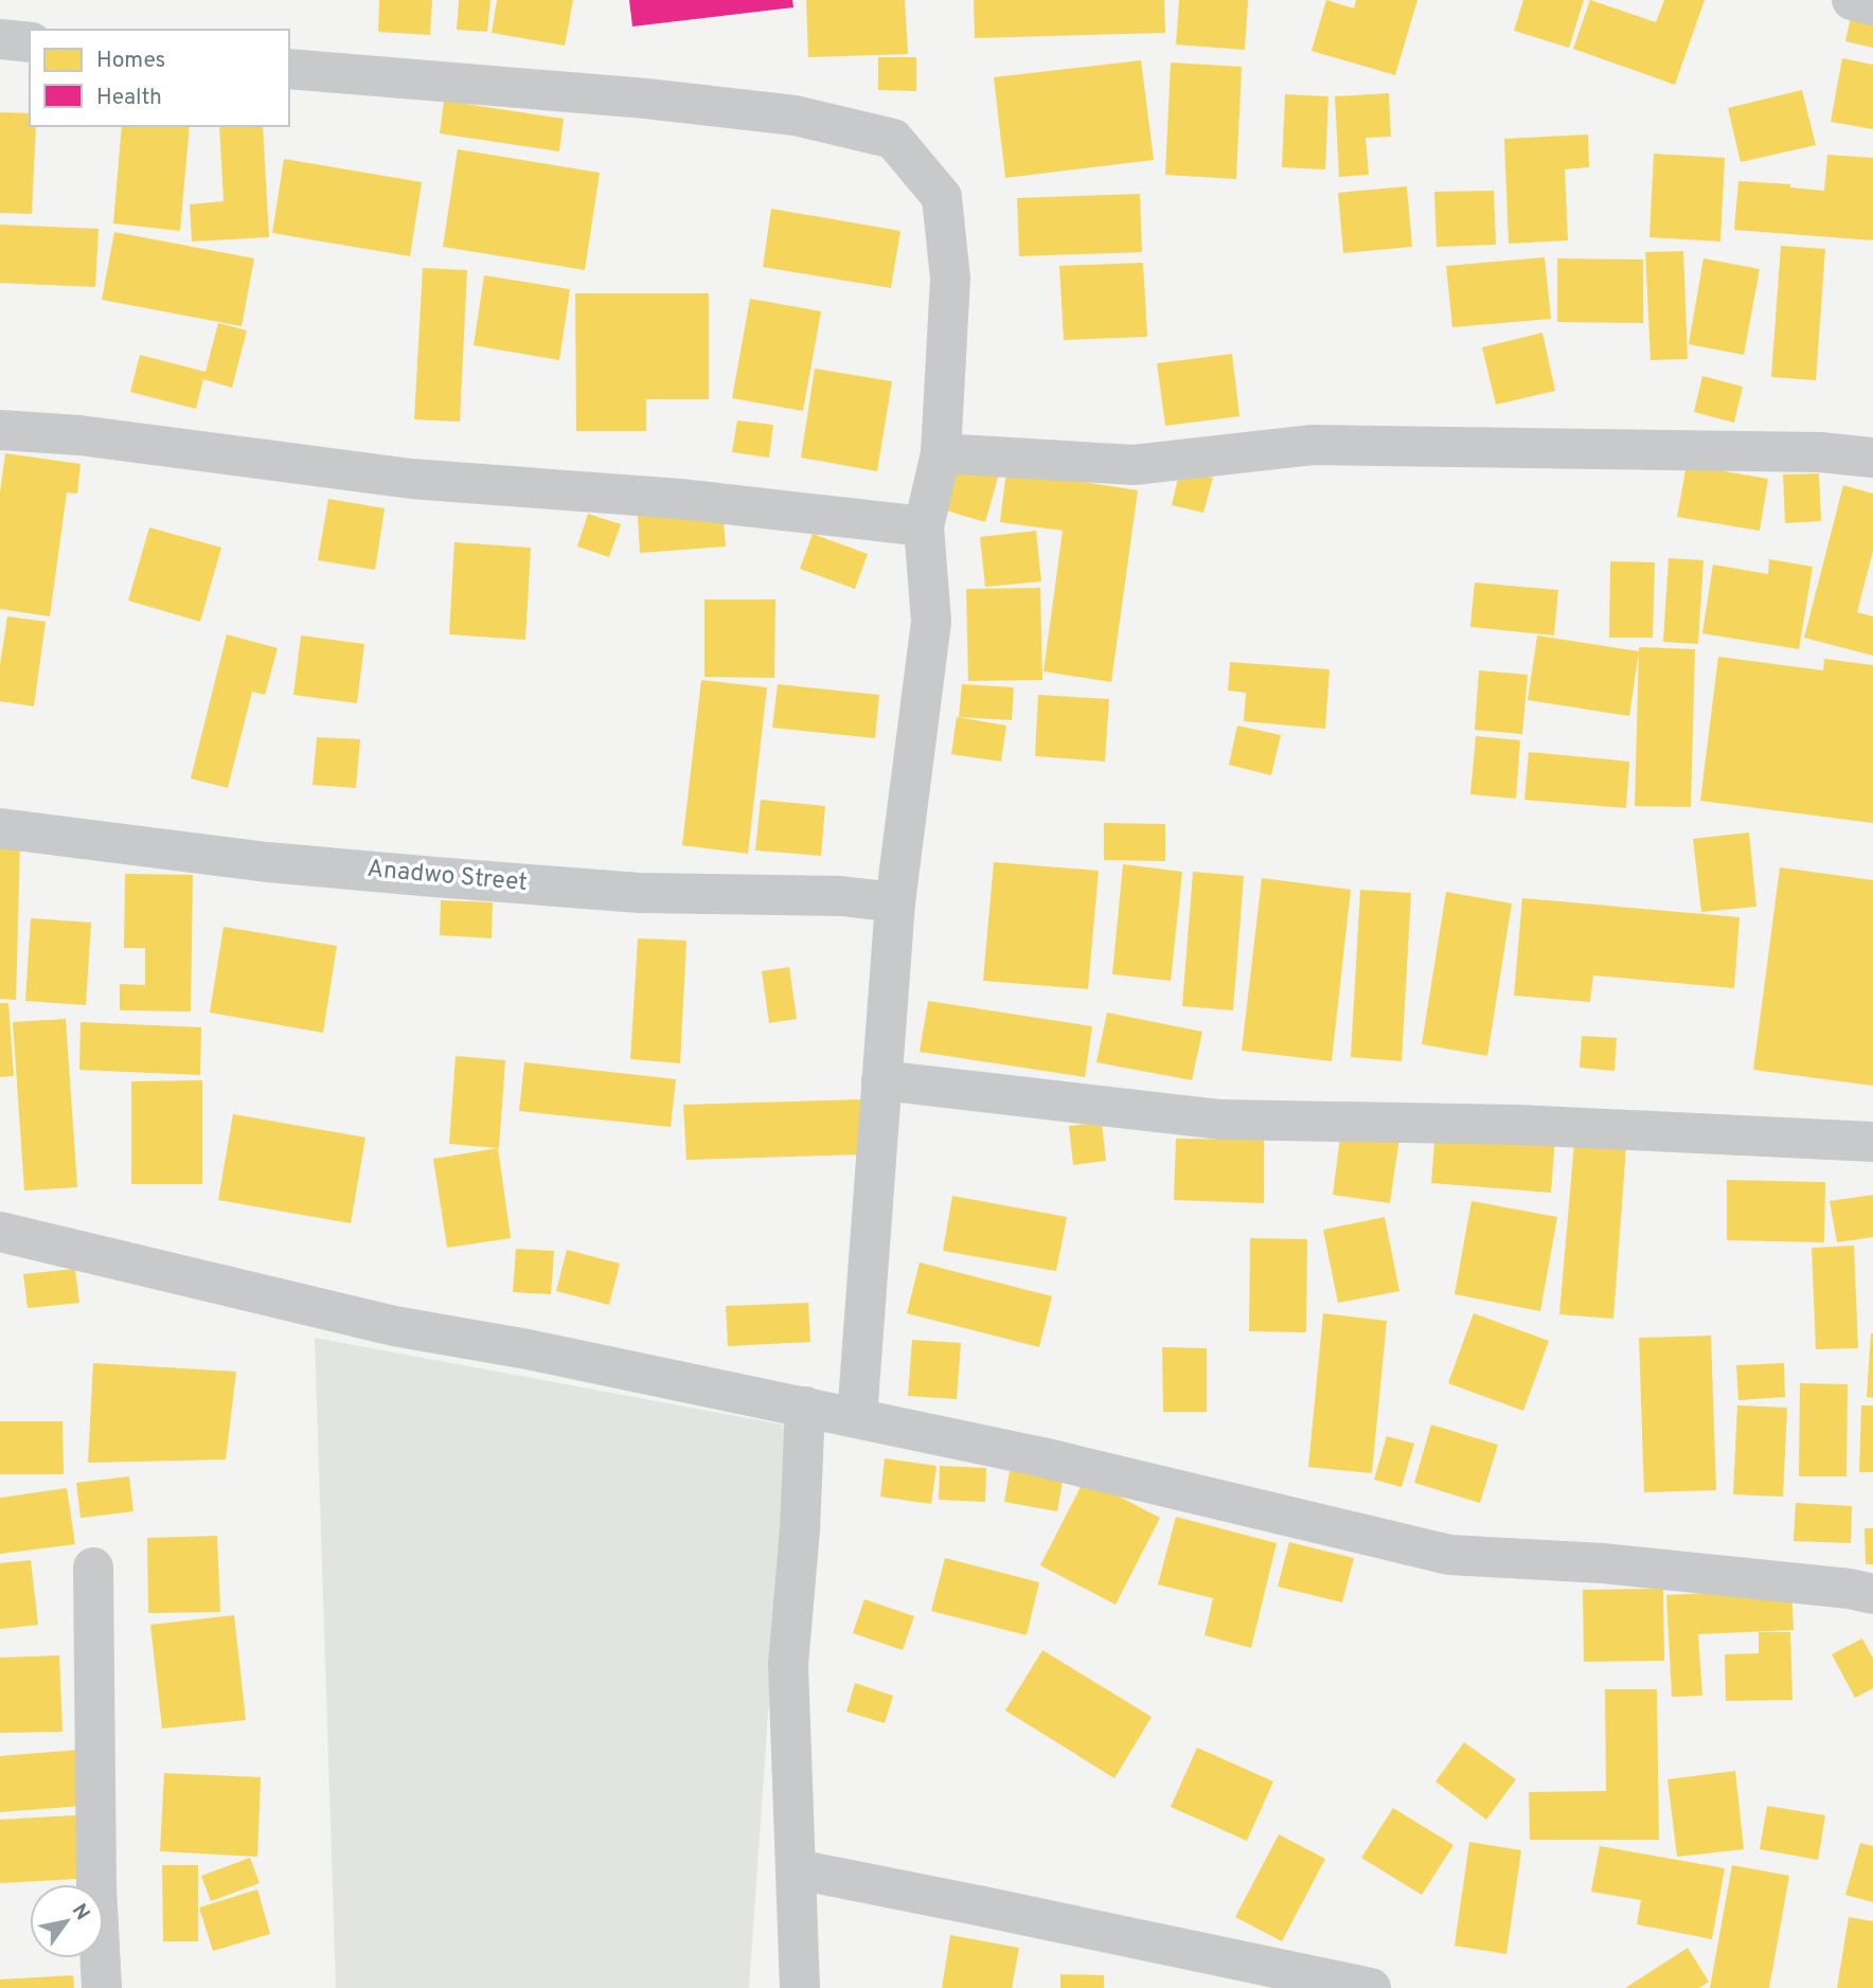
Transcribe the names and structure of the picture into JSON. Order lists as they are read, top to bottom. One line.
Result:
{"streets":{"street":["Anadwo Street"]},"legend":["Homes","Health"],"north":"top right"}
